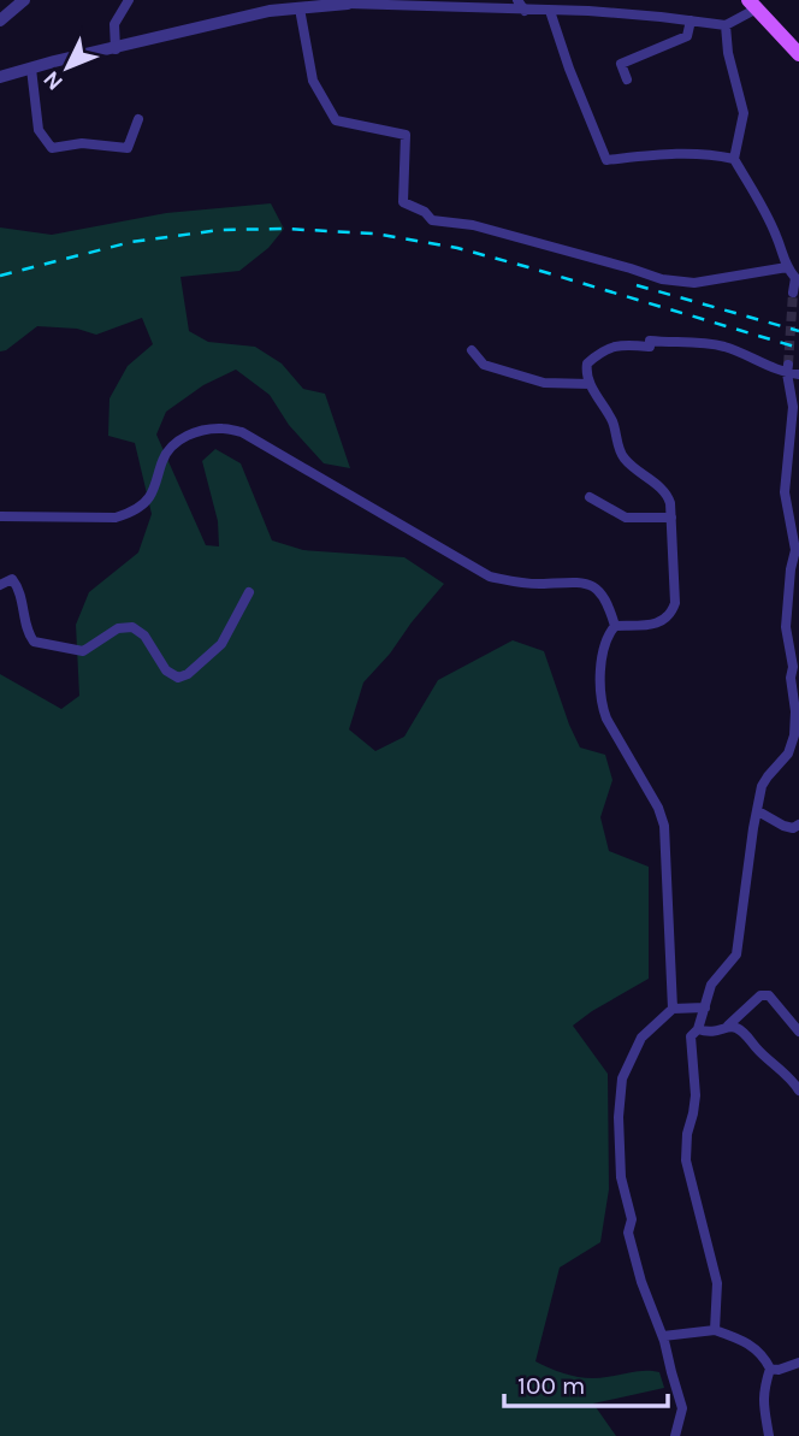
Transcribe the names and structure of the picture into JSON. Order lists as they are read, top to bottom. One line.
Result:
{"scale_bar":"100 m","north":"bottom left"}
